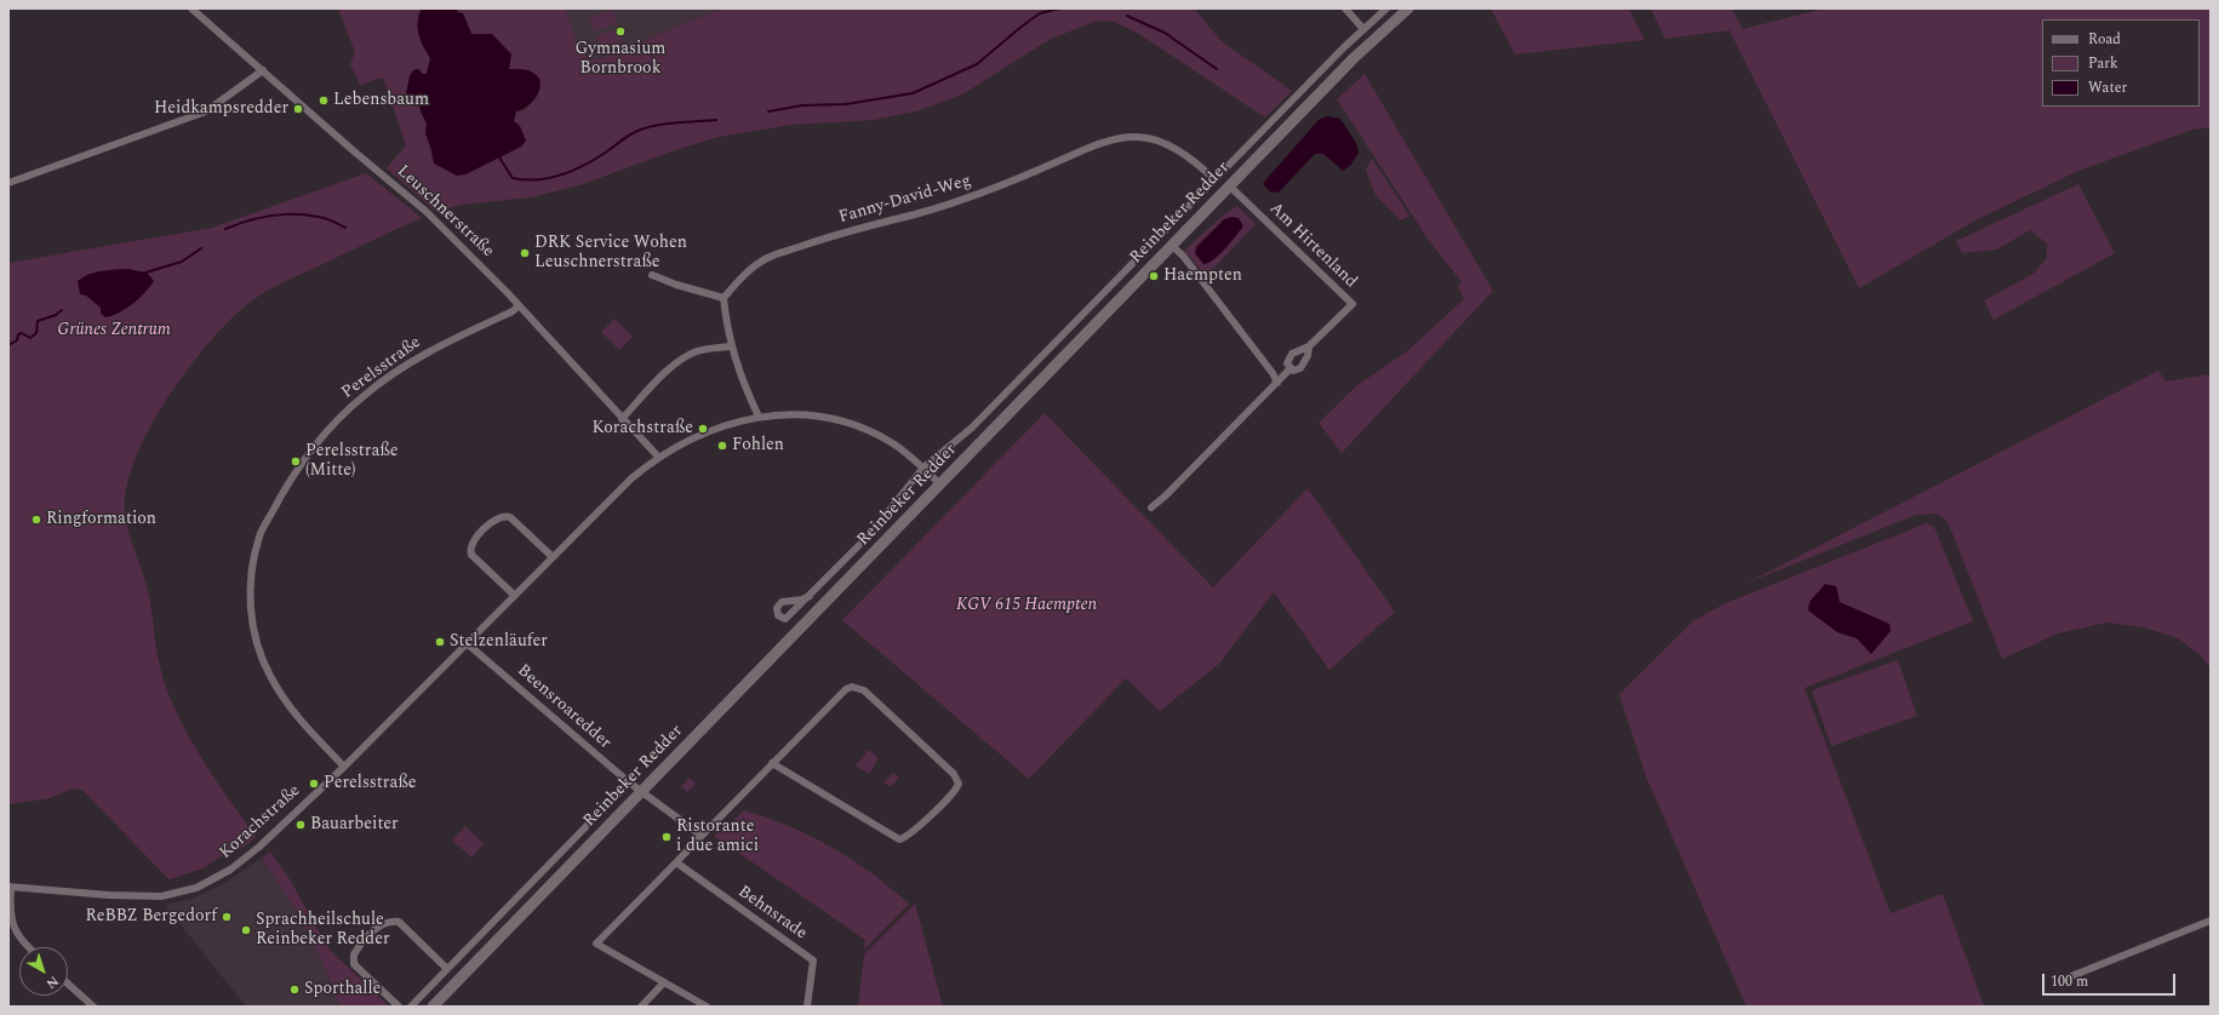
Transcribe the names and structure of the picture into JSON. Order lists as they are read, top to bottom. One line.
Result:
{"streets":{"main road":["Reinbeker Redder"],"street":["Fanny-David-Weg","Leuschnerstraße","Am Hirtenland","Perelsstraße","Beensroaredder","Korachstraße","Behnsrade"]},"crossings":[["Fanny-David-Weg","Reinbeker Redder"],["Leuschnerstraße","Perelsstraße"],["Leuschnerstraße","Korachstraße"],["Reinbeker Redder","Am Hirtenland"],["Reinbeker Redder","Beensroaredder"],["Reinbeker Redder","Korachstraße"],["Perelsstraße","Korachstraße"],["Beensroaredder","Korachstraße"]],"parks":["Grünes Zentrum","KGV 615 Haempten"],"places":["Gymnasium Bornbrook","Lebensbaum","Heidkampsredder","DRK Service Wohen Leuschnerstraße","Haempten","Korachstraße","Fohlen","Perelsstraße (Mitte)","Ringformation","Stelzenläufer","Perelsstraße","Bauarbeiter","Ristorante i due amici","ReBBZ Bergedorf","Sprachheilschule Reinbeker Redder","Sporthalle"],"legend":["Road","Park","Water"],"scale_bar":"100 m","north":"bottom right"}
